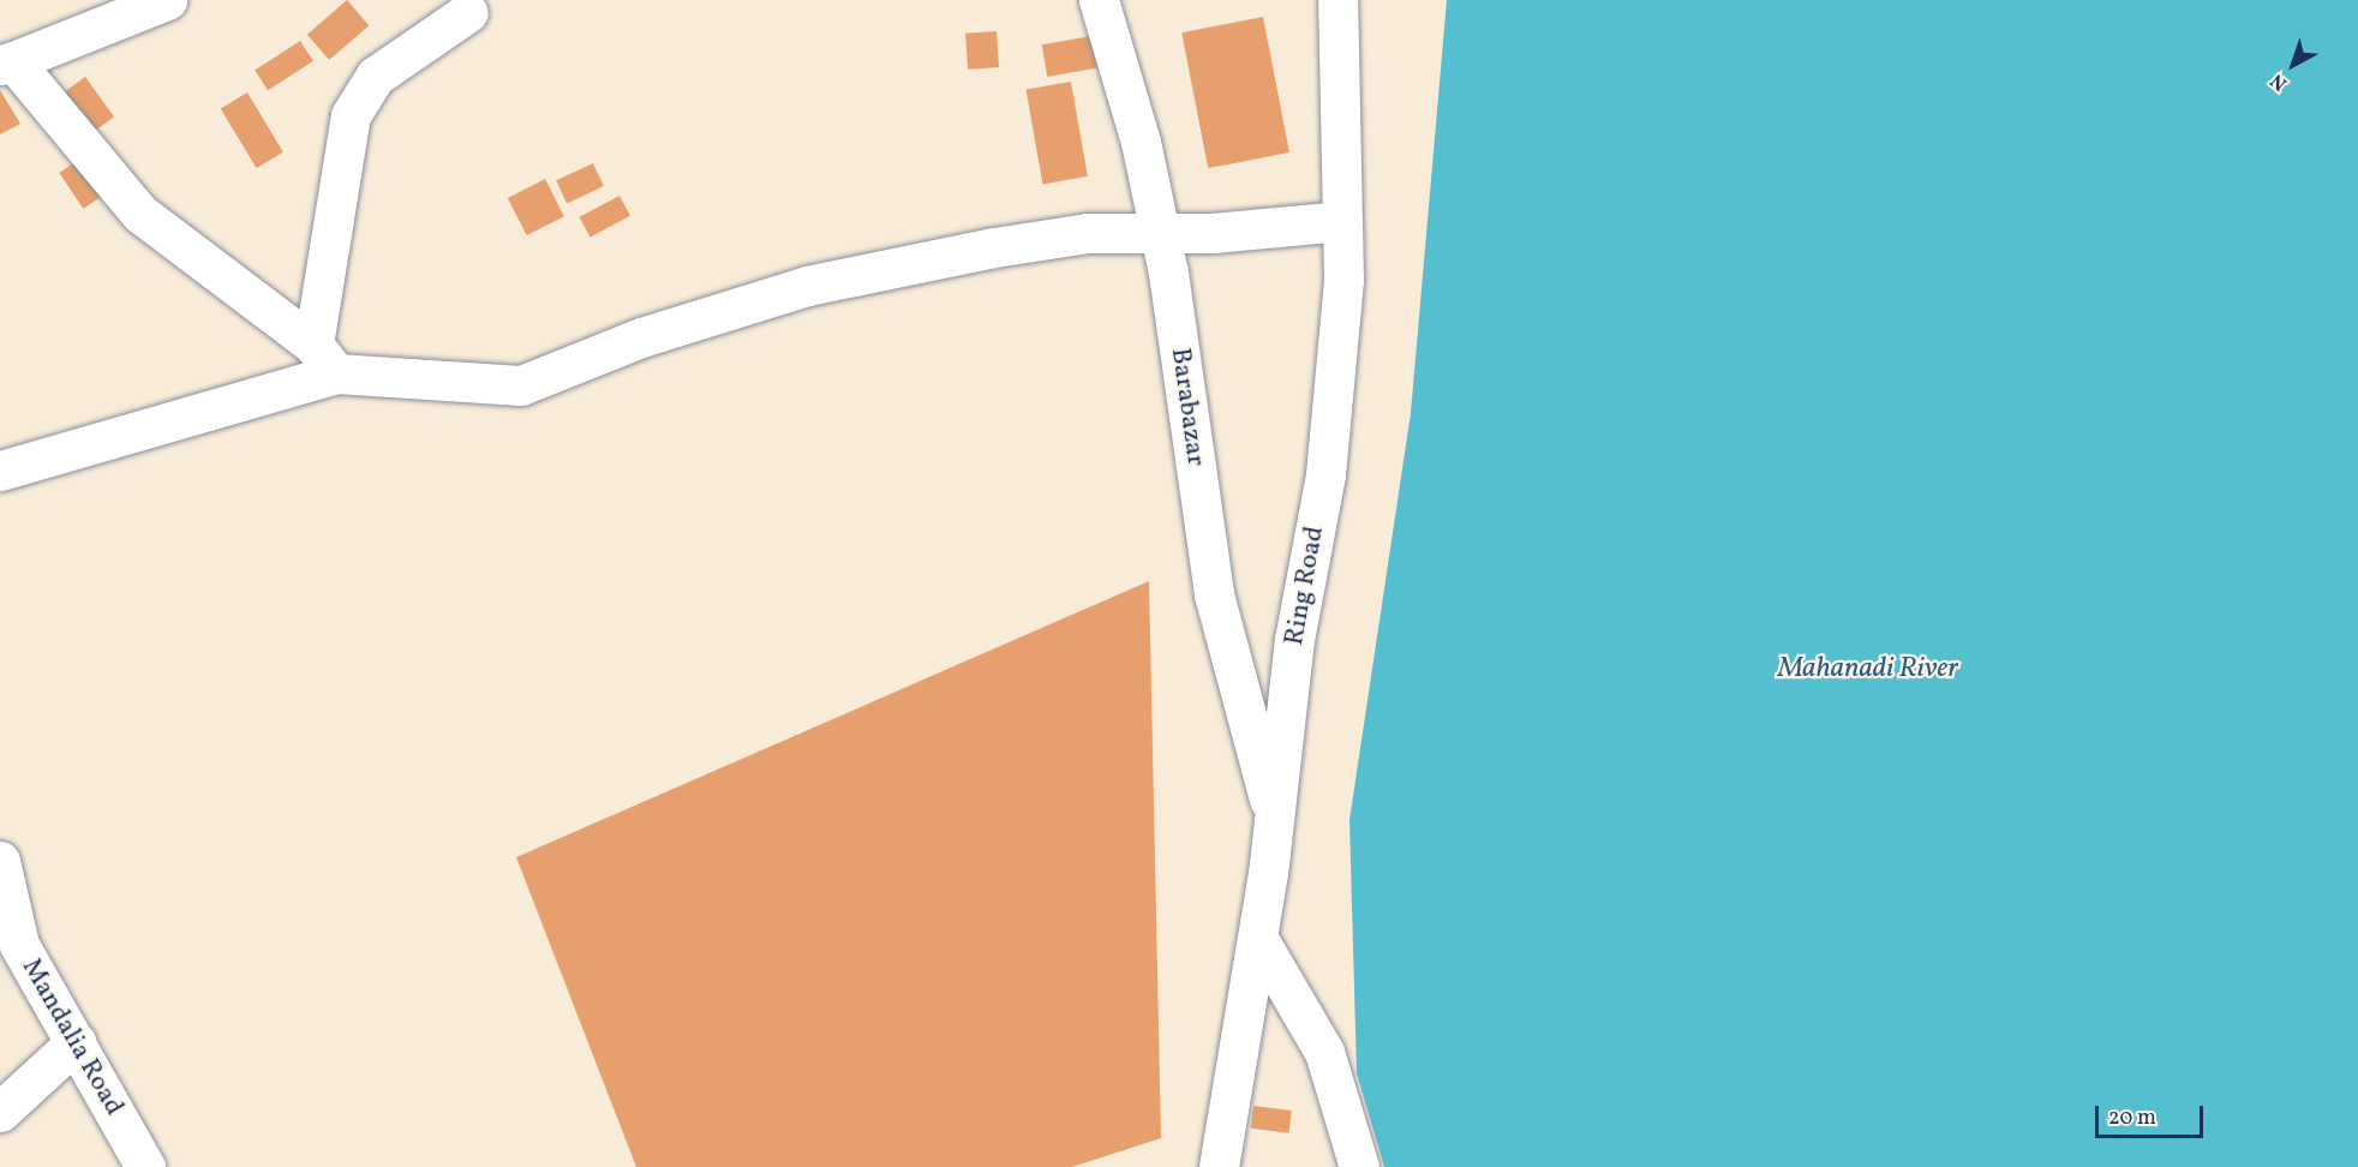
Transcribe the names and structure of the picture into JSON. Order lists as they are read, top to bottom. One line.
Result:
{"streets":{"street":["Barabazar","Ring Road","Mandalia Road"]},"crossings":[["Barabazar","Ring Road"]],"water":["Mahanadi River"],"scale_bar":"20 m","north":"bottom left"}
